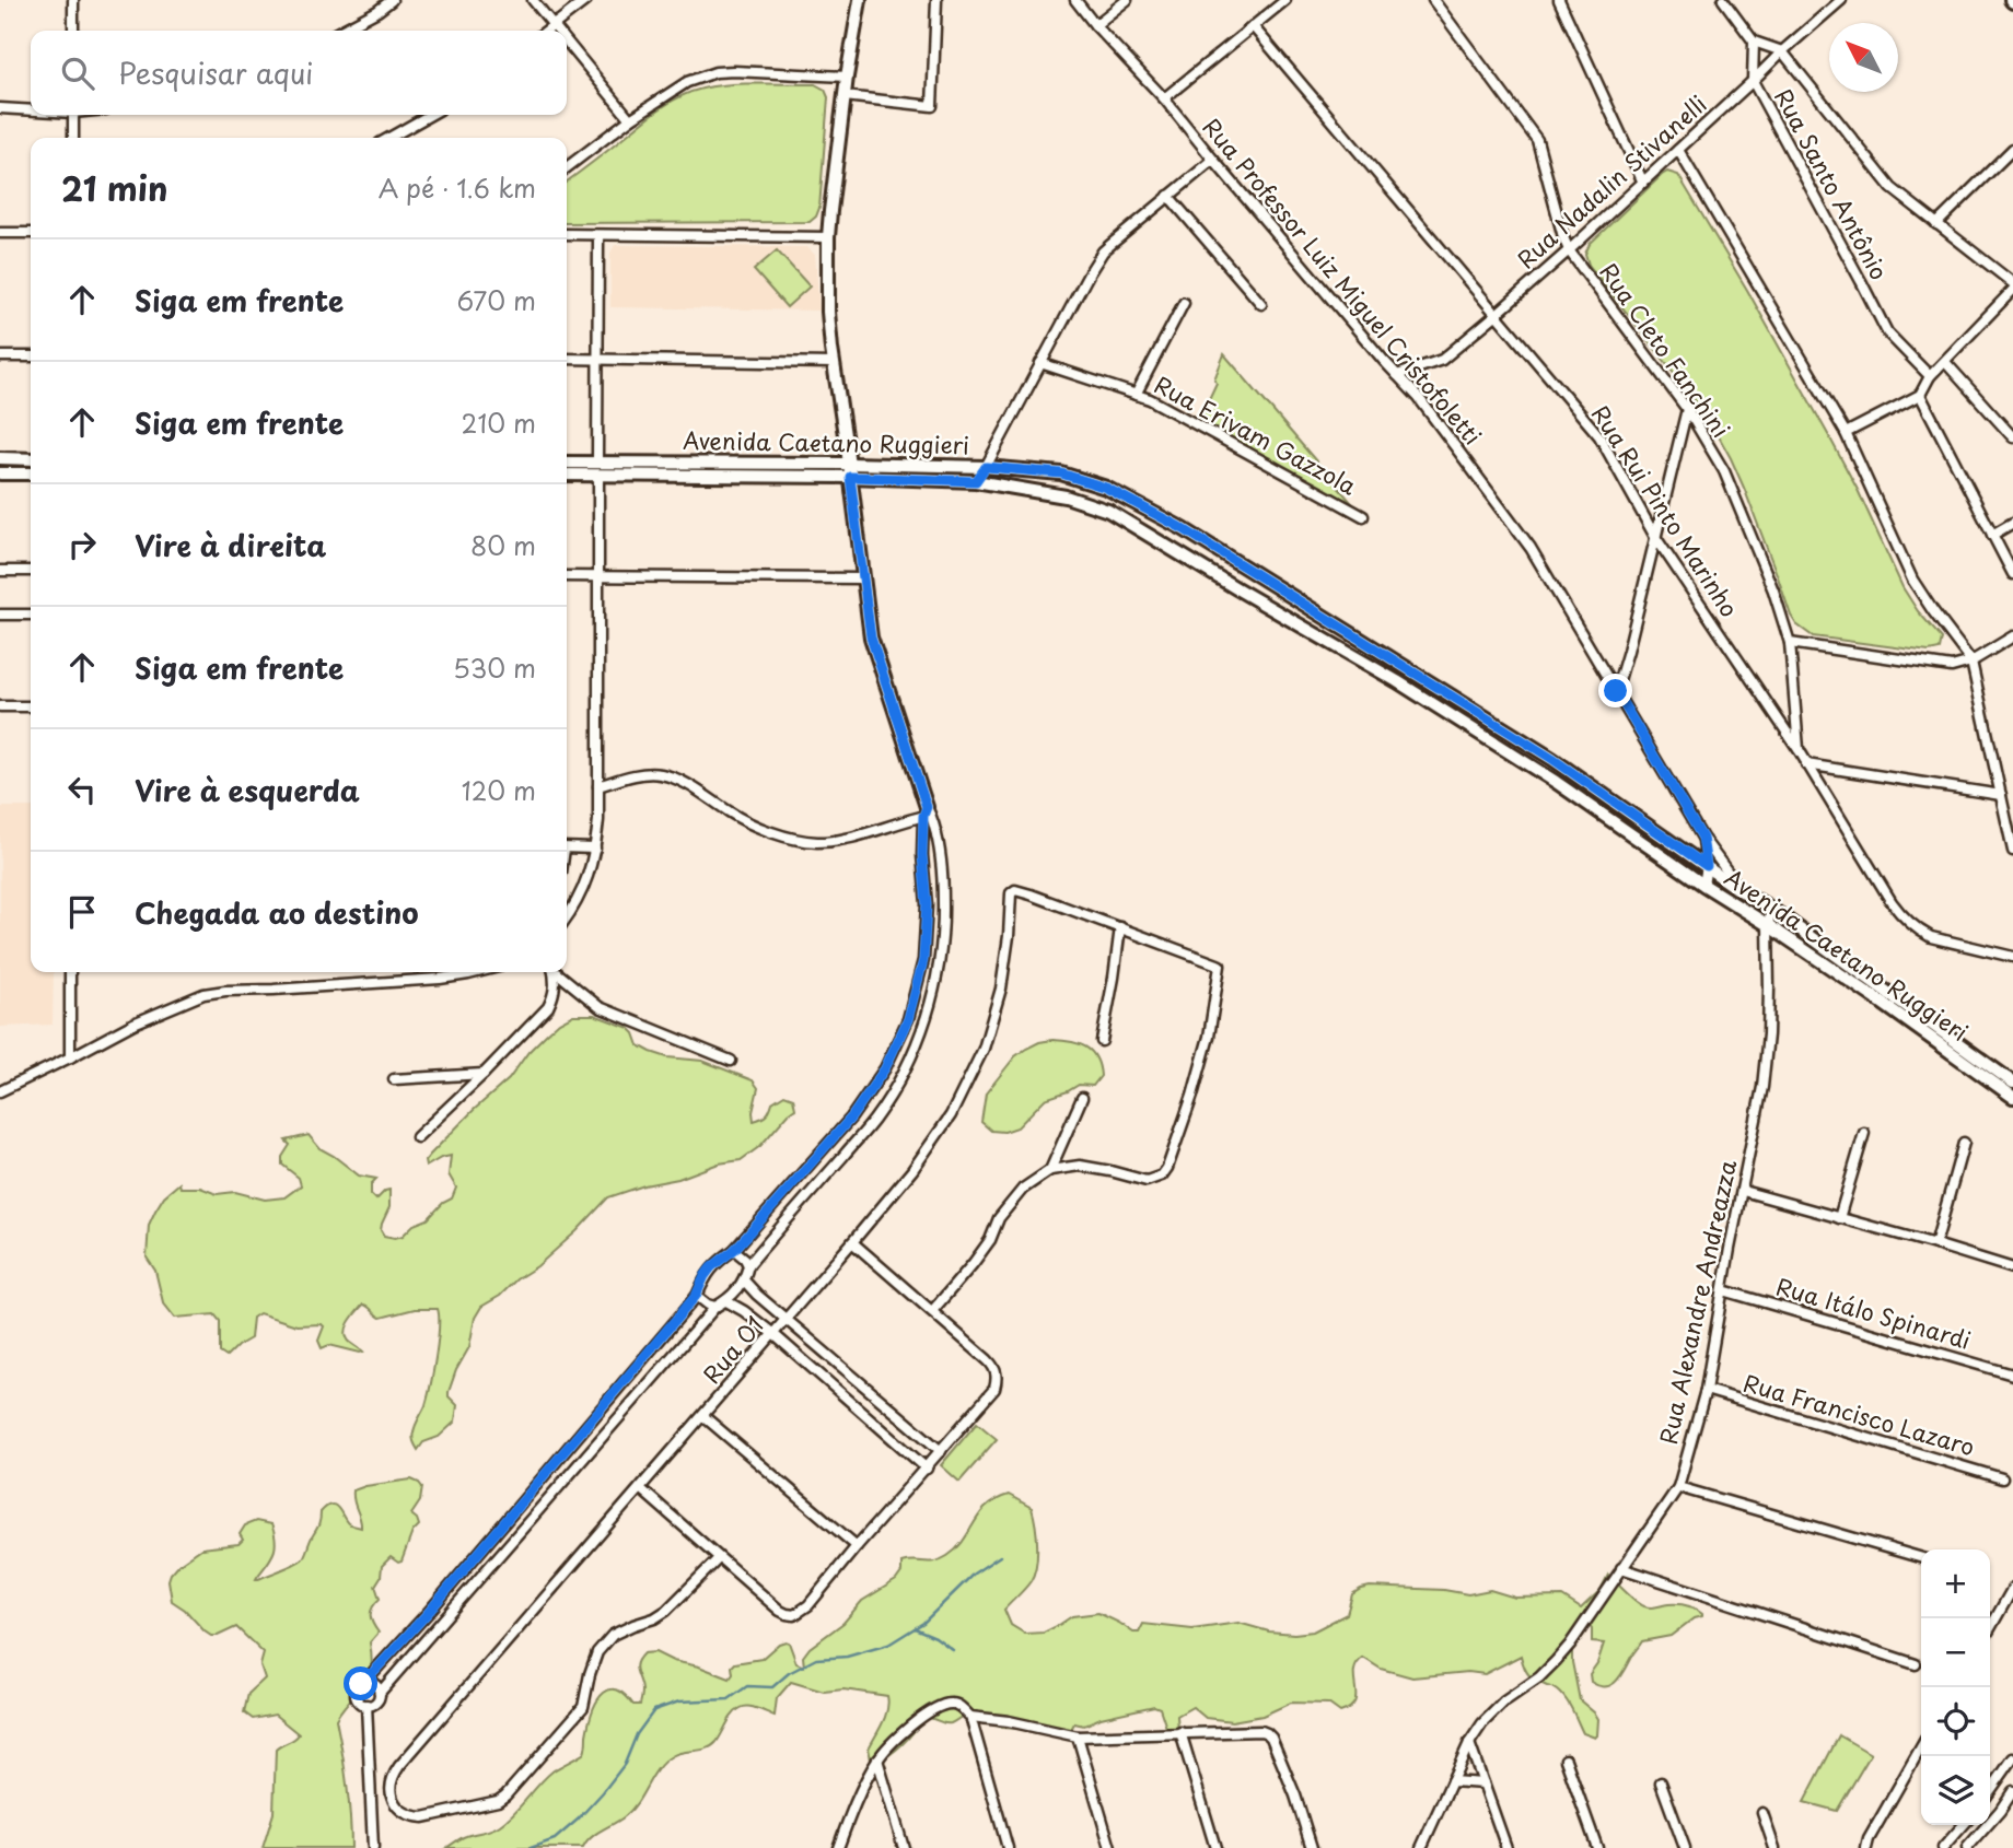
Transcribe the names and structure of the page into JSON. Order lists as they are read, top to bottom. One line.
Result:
{"streets":{"main road":["Avenida Caetano Ruggieri"],"street":["Rua Nadalin Stivanelli","Rua Santo Antônio","Rua Professor Luiz Miguel Cristofoletti","Rua Cleto Fanchini","Rua Erivam Gazzola","Rua Rui Pinto Marinho","Rua Alexandre Andreazza","Rua Itálo Spinardi","Rua 01","Rua Francisco Lazaro"]},"crossings":[["Rua Nadalin Stivanelli","Rua Santo Antônio"],["Rua Nadalin Stivanelli","Rua Professor Luiz Miguel Cristofoletti"],["Rua Nadalin Stivanelli","Rua Cleto Fanchini"],["Rua Nadalin Stivanelli","Rua Rui Pinto Marinho"],["Rua Professor Luiz Miguel Cristofoletti","Avenida Caetano Ruggieri"],["Rua Cleto Fanchini","Rua Rui Pinto Marinho"],["Avenida Caetano Ruggieri","Rua Alexandre Andreazza"],["Rua Alexandre Andreazza","Rua Itálo Spinardi"],["Rua Alexandre Andreazza","Rua Francisco Lazaro"]],"north":"top left","page":{"search":"Pesquisar aqui","heading":["21 min","A pé · 1.6 km"],"list":[["Siga em frente","670 m"],["Siga em frente","210 m"],["Vire à direita","80 m"],["Siga em frente","530 m"],["Vire à esquerda","120 m"],"Chegada ao destino"],"map_buttons":["+","−"]}}
